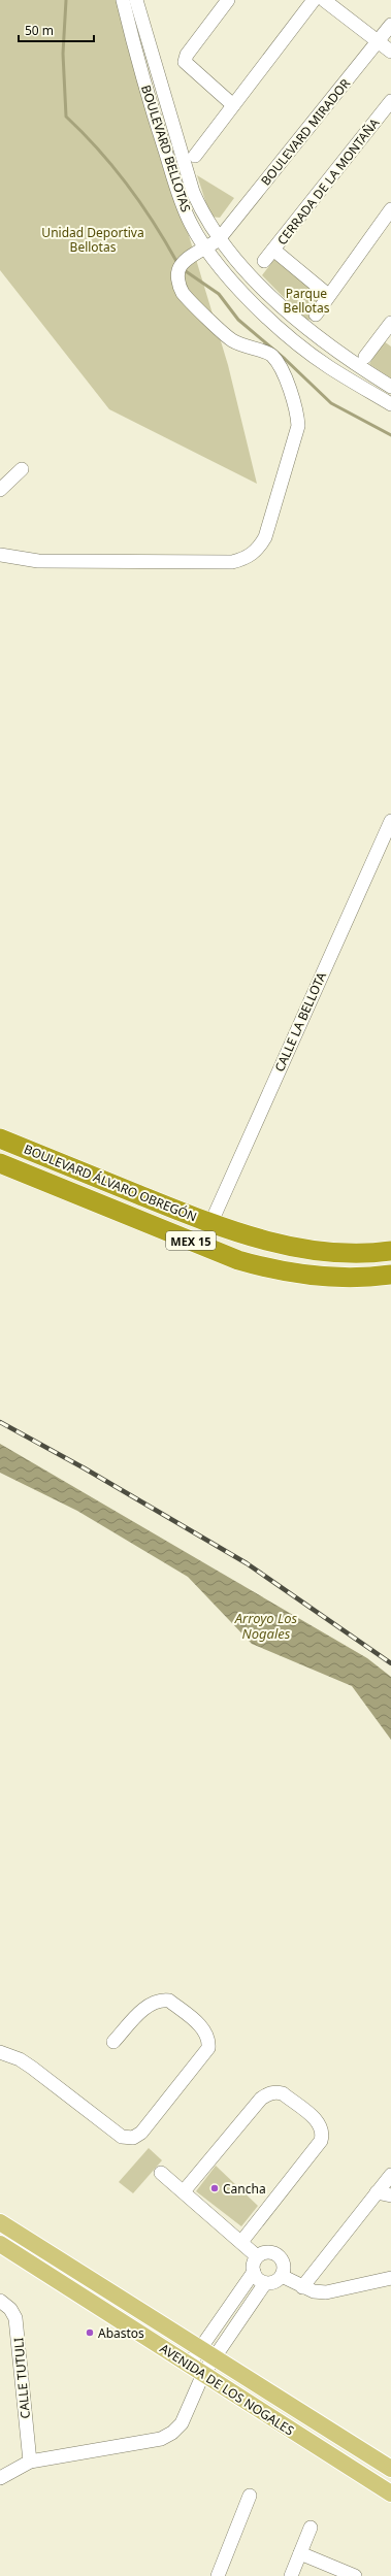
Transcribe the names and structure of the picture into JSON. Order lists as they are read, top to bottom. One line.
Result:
{"streets":{"highway":["BOULEVARD ÁLVARO OBREGÓN","MEX 15"],"main road":["AVENIDA DE LOS NOGALES"],"street":["BOULEVARD MIRADOR","BOULEVARD BELLOTAS","CERRADA DE LA MONTAÑA","CALLE LA BELLOTA","CALLE TUTULI"]},"crossings":[["BOULEVARD MIRADOR","BOULEVARD BELLOTAS"],["CALLE LA BELLOTA","BOULEVARD ÁLVARO OBREGÓN"]],"water":["Arroyo Los Nogales"],"parks":["Unidad Deportiva Bellotas","Parque Bellotas"],"places":["Cancha","Abastos"],"scale_bar":"50 m"}
